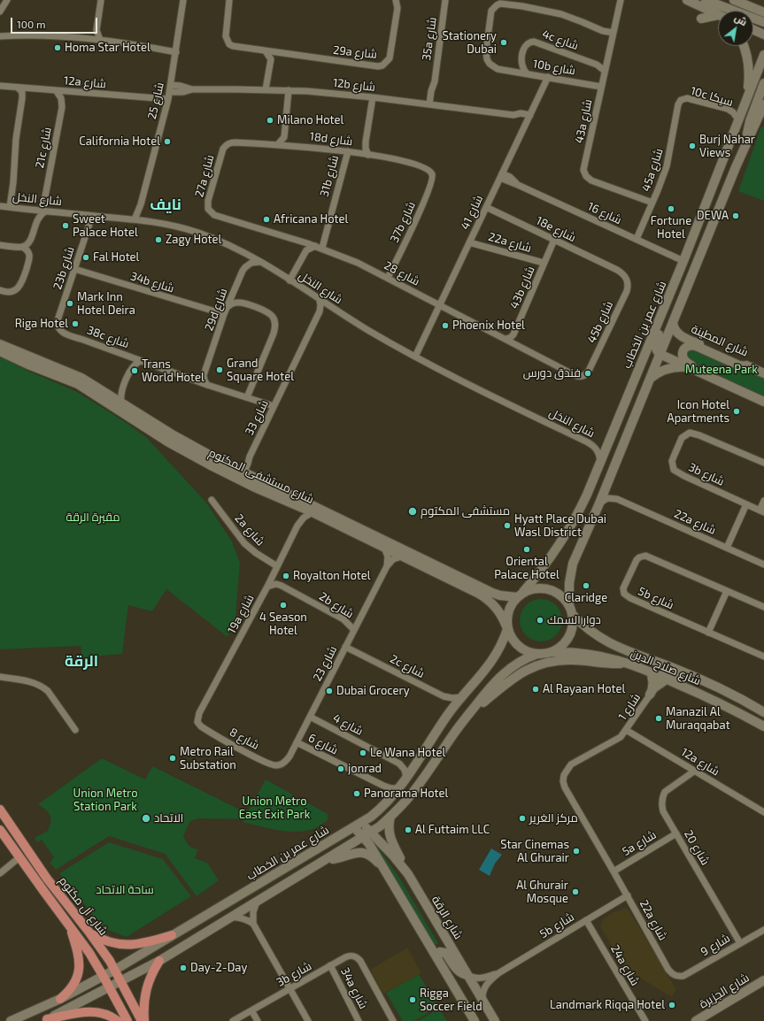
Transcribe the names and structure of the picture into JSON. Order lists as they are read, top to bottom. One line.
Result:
{"streets":{"main road":["شارع عمر بن الخطاب","شارع المطينة","شارع مستشفى المكتوم","شارع صلاح الدين","شارع آل مكتوم","شارع الرقة","شارع الجزيرة"],"street":["35a شارع","4c شارع","29a شارع","10b شارع","12a شارع","12b شارع","10c سيكا","شارع 25","43a شارع","18d شارع","21c شارع","45a شارع","27a شارع","31b شارع","شارع النخل","شارع 41","شارع 16","37b شارع","18e شارع","22a شارع","23b شارع","شارع 28","34b شارع","43b شارع","29d شارع","45b شارع","38c شارع","شارع 33","3b شارع","2a شارع","5b شارع","2b شارع","19a شارع","شارع 23","2c شارع","شارع 1","شارع 4","شارع 8","شارع 6","5a شارع","شارع 20","شارع 9","24a شارع","34a شارع"]},"crossings":[["35a شارع","12b شارع"],["4c شارع","43a شارع"],["10b شارع","43a شارع"],["10b شارع","شارع 41"],["12a شارع","12b شارع"],["12a شارع","شارع 25"],["12a شارع","21c شارع"],["12a شارع","شارع 1"],["12a شارع","شارع 20"],["12b شارع","شارع 25"],["12b شارع","شارع 41"],["10c سيكا","45a شارع"],["10c سيكا","شارع عمر بن الخطاب"],["شارع 25","شارع النخل"],["43a شارع","45a شارع"],["18d شارع","27a شارع"],["18d شارع","31b شارع"],["18d شارع","37b شارع"],["21c شارع","شارع النخل"],["45a شارع","شارع 16"],["27a شارع","شارع 28"],["31b شارع","شارع 28"],["شارع النخل","شارع 41"],["شارع النخل","23b شارع"],["شارع النخل","29d شارع"],["شارع النخل","شارع عمر بن الخطاب"],["شارع النخل","شارع 33"],["شارع 41","شارع 16"],["شارع 41","18e شارع"],["شارع 41","22a شارع"],["شارع 41","شارع 28"],["شارع 16","شارع عمر بن الخطاب"],["37b شارع","شارع 28"],["18e شارع","43b شارع"],["18e شارع","45b شارع"],["22a شارع","43b شارع"],["22a شارع","5b شارع"],["22a شارع","شارع 1"],["22a شارع","5a شارع"],["22a شارع","شارع 9"],["23b شارع","34b شارع"],["23b شارع","38c شارع"],["شارع 28","43b شارع"],["شارع 28","45b شارع"],["34b شارع","29d شارع"],["شارع عمر بن الخطاب","شارع مستشفى المكتوم"],["شارع عمر بن الخطاب","2c شارع"],["شارع عمر بن الخطاب","شارع صلاح الدين"],["شارع عمر بن الخطاب","شارع 4"],["شارع عمر بن الخطاب","شارع 6"],["شارع عمر بن الخطاب","شارع آل مكتوم"],["38c شارع","شارع 33"],["شارع 33","شارع مستشفى المكتوم"],["3b شارع","34a شارع"],["شارع مستشفى المكتوم","19a شارع"],["شارع مستشفى المكتوم","شارع 23"],["شارع مستشفى المكتوم","شارع صلاح الدين"],["2a شارع","19a شارع"],["5b شارع","شارع الرقة"],["5b شارع","24a شارع"],["2b شارع","19a شارع"],["2b شارع","شارع 23"],["19a شارع","شارع 8"],["شارع 23","2c شارع"],["شارع 23","شارع 4"],["شارع 23","شارع 8"],["شارع 23","شارع 6"],["شارع صلاح الدين","شارع 1"],["شارع 1","5a شارع"],["5a شارع","شارع 20"],["شارع 20","شارع 9"]],"districts":["نایف","الرقة"],"parks":["Muteena Park","مقبرة الرقة","Union Metro Station Park","Union Metro East Exit Park","ساحة الاتحاد"],"places":["Stationery Dubai","Homa Star Hotel","Milano Hotel","California Hotel","Burj Nahar Views","Fortune Hotel","DEWA","Africana Hotel","Sweet Palace Hotel","Zagy Hotel","Fal Hotel","Mark Inn Hotel Deira","Riga Hotel","Phoenix Hotel","Grand Square Hotel","Trans World Hotel","فندق دورس","Icon Hotel Apartments","مستشفى المكتوم","Hyatt Place Dubai Wasl District","Oriental Palace Hotel","Royalton Hotel","Claridge","4 Season Hotel","دوار السمك","Al Rayaan Hotel","Dubai Grocery","Manazil Al Muraqqabat","Le Wana Hotel","Metro Rail Substation","jonrad","Panorama Hotel","الاتحاد","مركز الغرير","Al Futtaim LLC","Star Cinemas Al Ghurair","Al Ghurair Mosque","Day-2-Day","Rigga Soccer Field","Landmark Riqqa Hotel"],"scale_bar":"100 m","north":"top right"}
